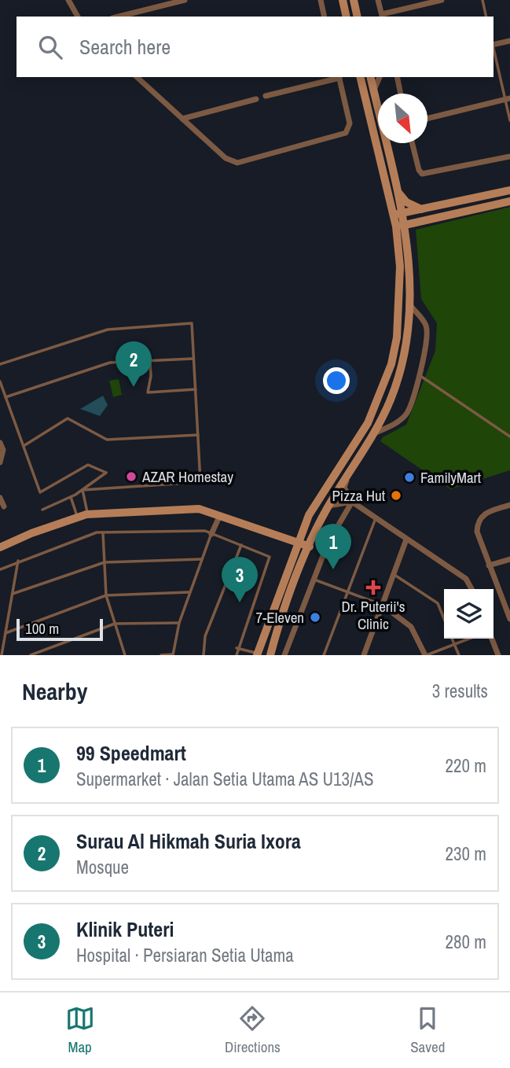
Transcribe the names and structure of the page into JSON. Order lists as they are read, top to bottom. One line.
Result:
{"places":{"other":["AZAR Homestay","FamilyMart","Pizza Hut","7-Eleven"],"health":["Dr. Puterii's Clinic"]},"scale_bar":"100 m","north":"bottom right","page":{"search":"Search here","pins":["2","1","3"],"scale":"100 m","heading":["Nearby","3 results"],"list":[{"mark":"1","name":"99 Speedmart","note":"Supermarket · Jalan Setia Utama AS U13/AS","value":"220 m"},{"mark":"2","name":"Surau Al Hikmah Suria Ixora","note":"Mosque","value":"230 m"},{"mark":"3","name":"Klinik Puteri","note":"Hospital · Persiaran Setia Utama","value":"280 m"}],"nav":["Map","Directions","Saved"]}}
